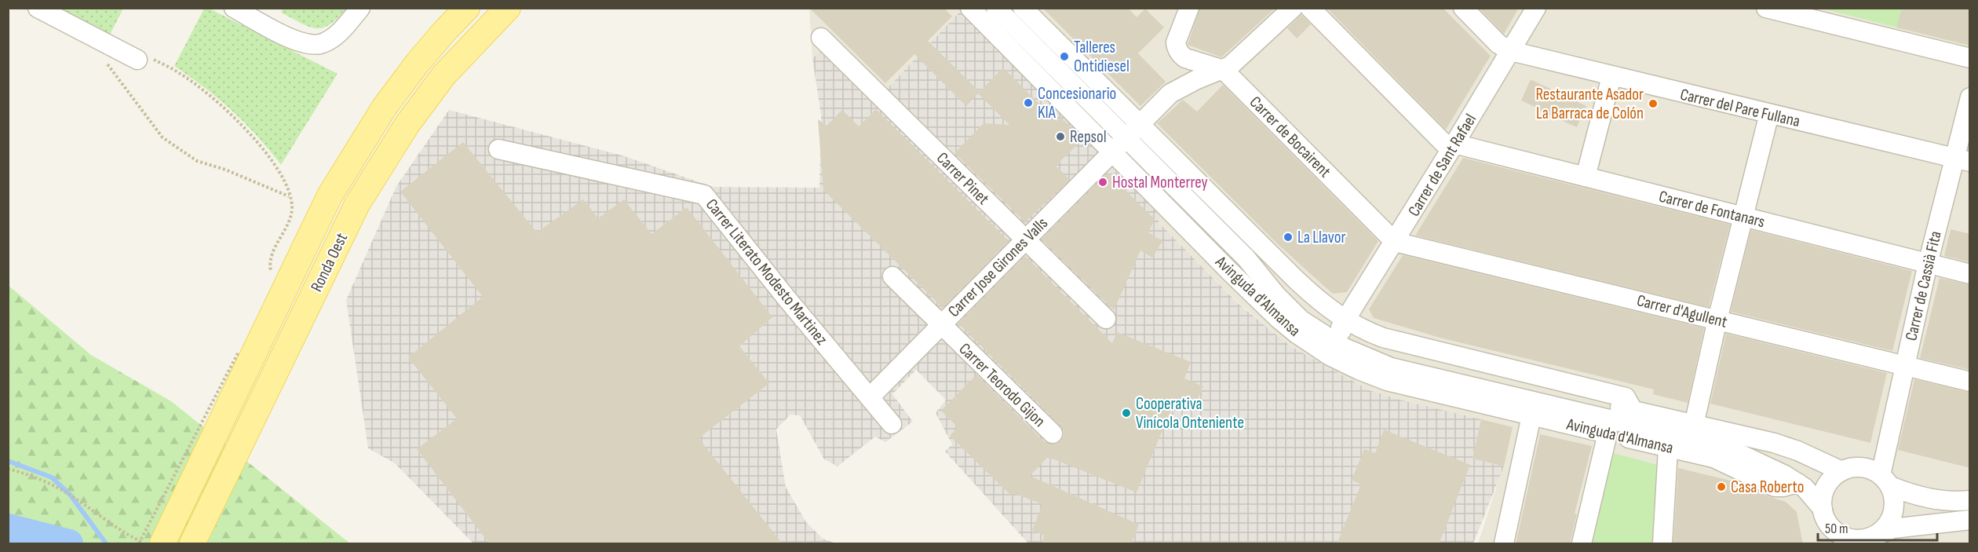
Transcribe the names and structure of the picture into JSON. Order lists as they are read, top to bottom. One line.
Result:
{"streets":{"main road":["Ronda Oest"],"street":["Carrer del Pare Fullana","Carrer de Bocairent","Carrer de Sant Rafael","Carrer Pinet","Carrer de Fontanars","Carrer Jose Girones Valls","Carrer Literato Modesto Martinez","Carrer de Cassià Fita","Avinguda d'Almansa","Carrer d'Agullent","Carrer Teorodo Gijon"]},"crossings":[["Carrer del Pare Fullana","Carrer de Sant Rafael"],["Carrer del Pare Fullana","Carrer de Cassià Fita"],["Carrer de Bocairent","Carrer de Sant Rafael"],["Carrer de Bocairent","Carrer Jose Girones Valls"],["Carrer de Bocairent","Carrer d'Agullent"],["Carrer de Sant Rafael","Carrer de Fontanars"],["Carrer de Sant Rafael","Avinguda d'Almansa"],["Carrer de Sant Rafael","Carrer d'Agullent"],["Carrer Pinet","Carrer Jose Girones Valls"],["Carrer de Fontanars","Carrer de Cassià Fita"],["Carrer Jose Girones Valls","Carrer Literato Modesto Martinez"],["Carrer Jose Girones Valls","Avinguda d'Almansa"],["Carrer Jose Girones Valls","Carrer Teorodo Gijon"],["Carrer de Cassià Fita","Avinguda d'Almansa"],["Carrer de Cassià Fita","Carrer d'Agullent"]],"places":["Talleres Ontidiesel","Concesionario KIA","Restaurante Asador La Barraca de Colón","Repsol","Hostal Monterrey","La Llavor","Cooperativa Vinícola Onteniente","Casa Roberto"],"scale_bar":"50 m"}
